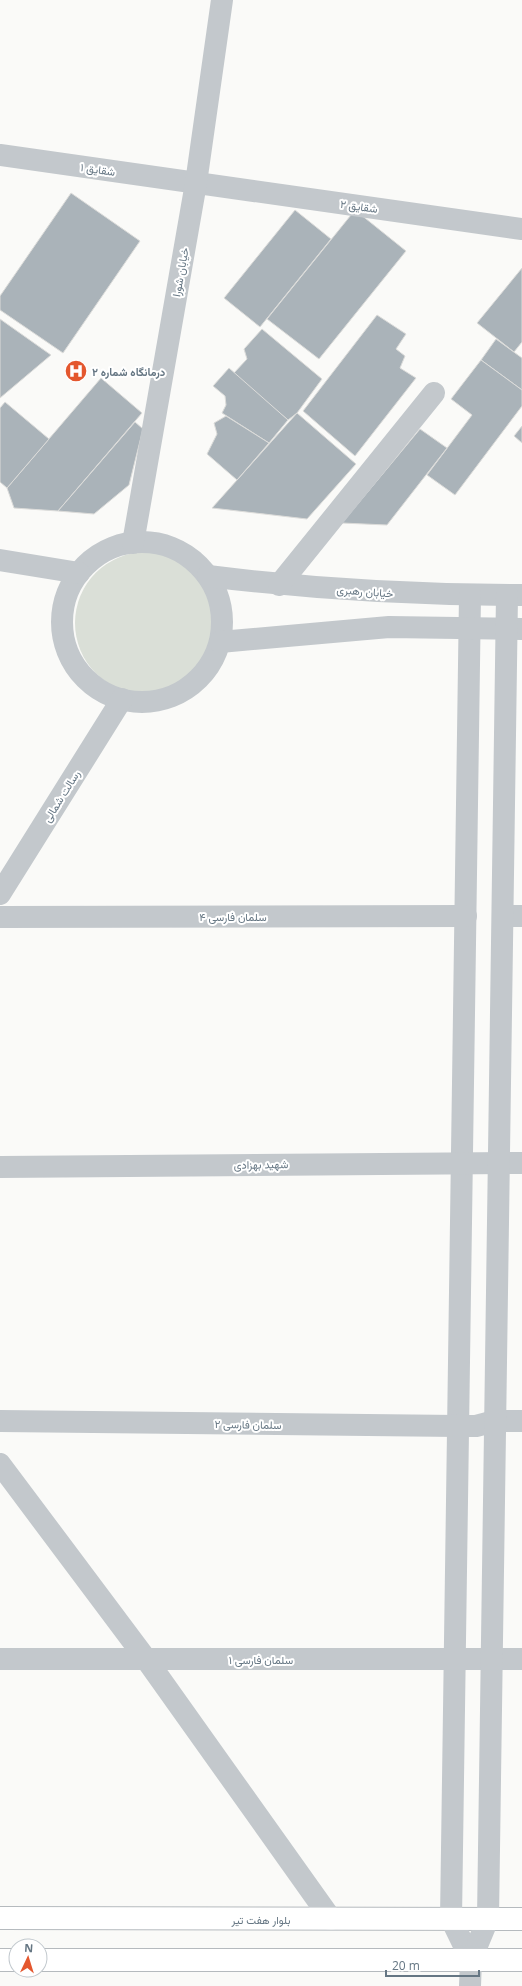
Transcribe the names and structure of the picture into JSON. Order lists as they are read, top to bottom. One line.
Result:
{"streets":{"main road":["بلوار هفت تیر"],"street":["شقایق ۱","شقایق ۲","خیابان شورا","خیابان رهبری","رسالت شمالی","سلمان فارسی ۴","شهید بهزادی","سلمان فارسی ۲","سلمان فارسی ۱"]},"crossings":[["شقایق ۱","شقایق ۲"],["شقایق ۱","خیابان شورا"],["شقایق ۲","خیابان شورا"]],"places":{"hospital":["درمانگاه شماره ۲"]},"scale_bar":"20 m","north":"top"}
